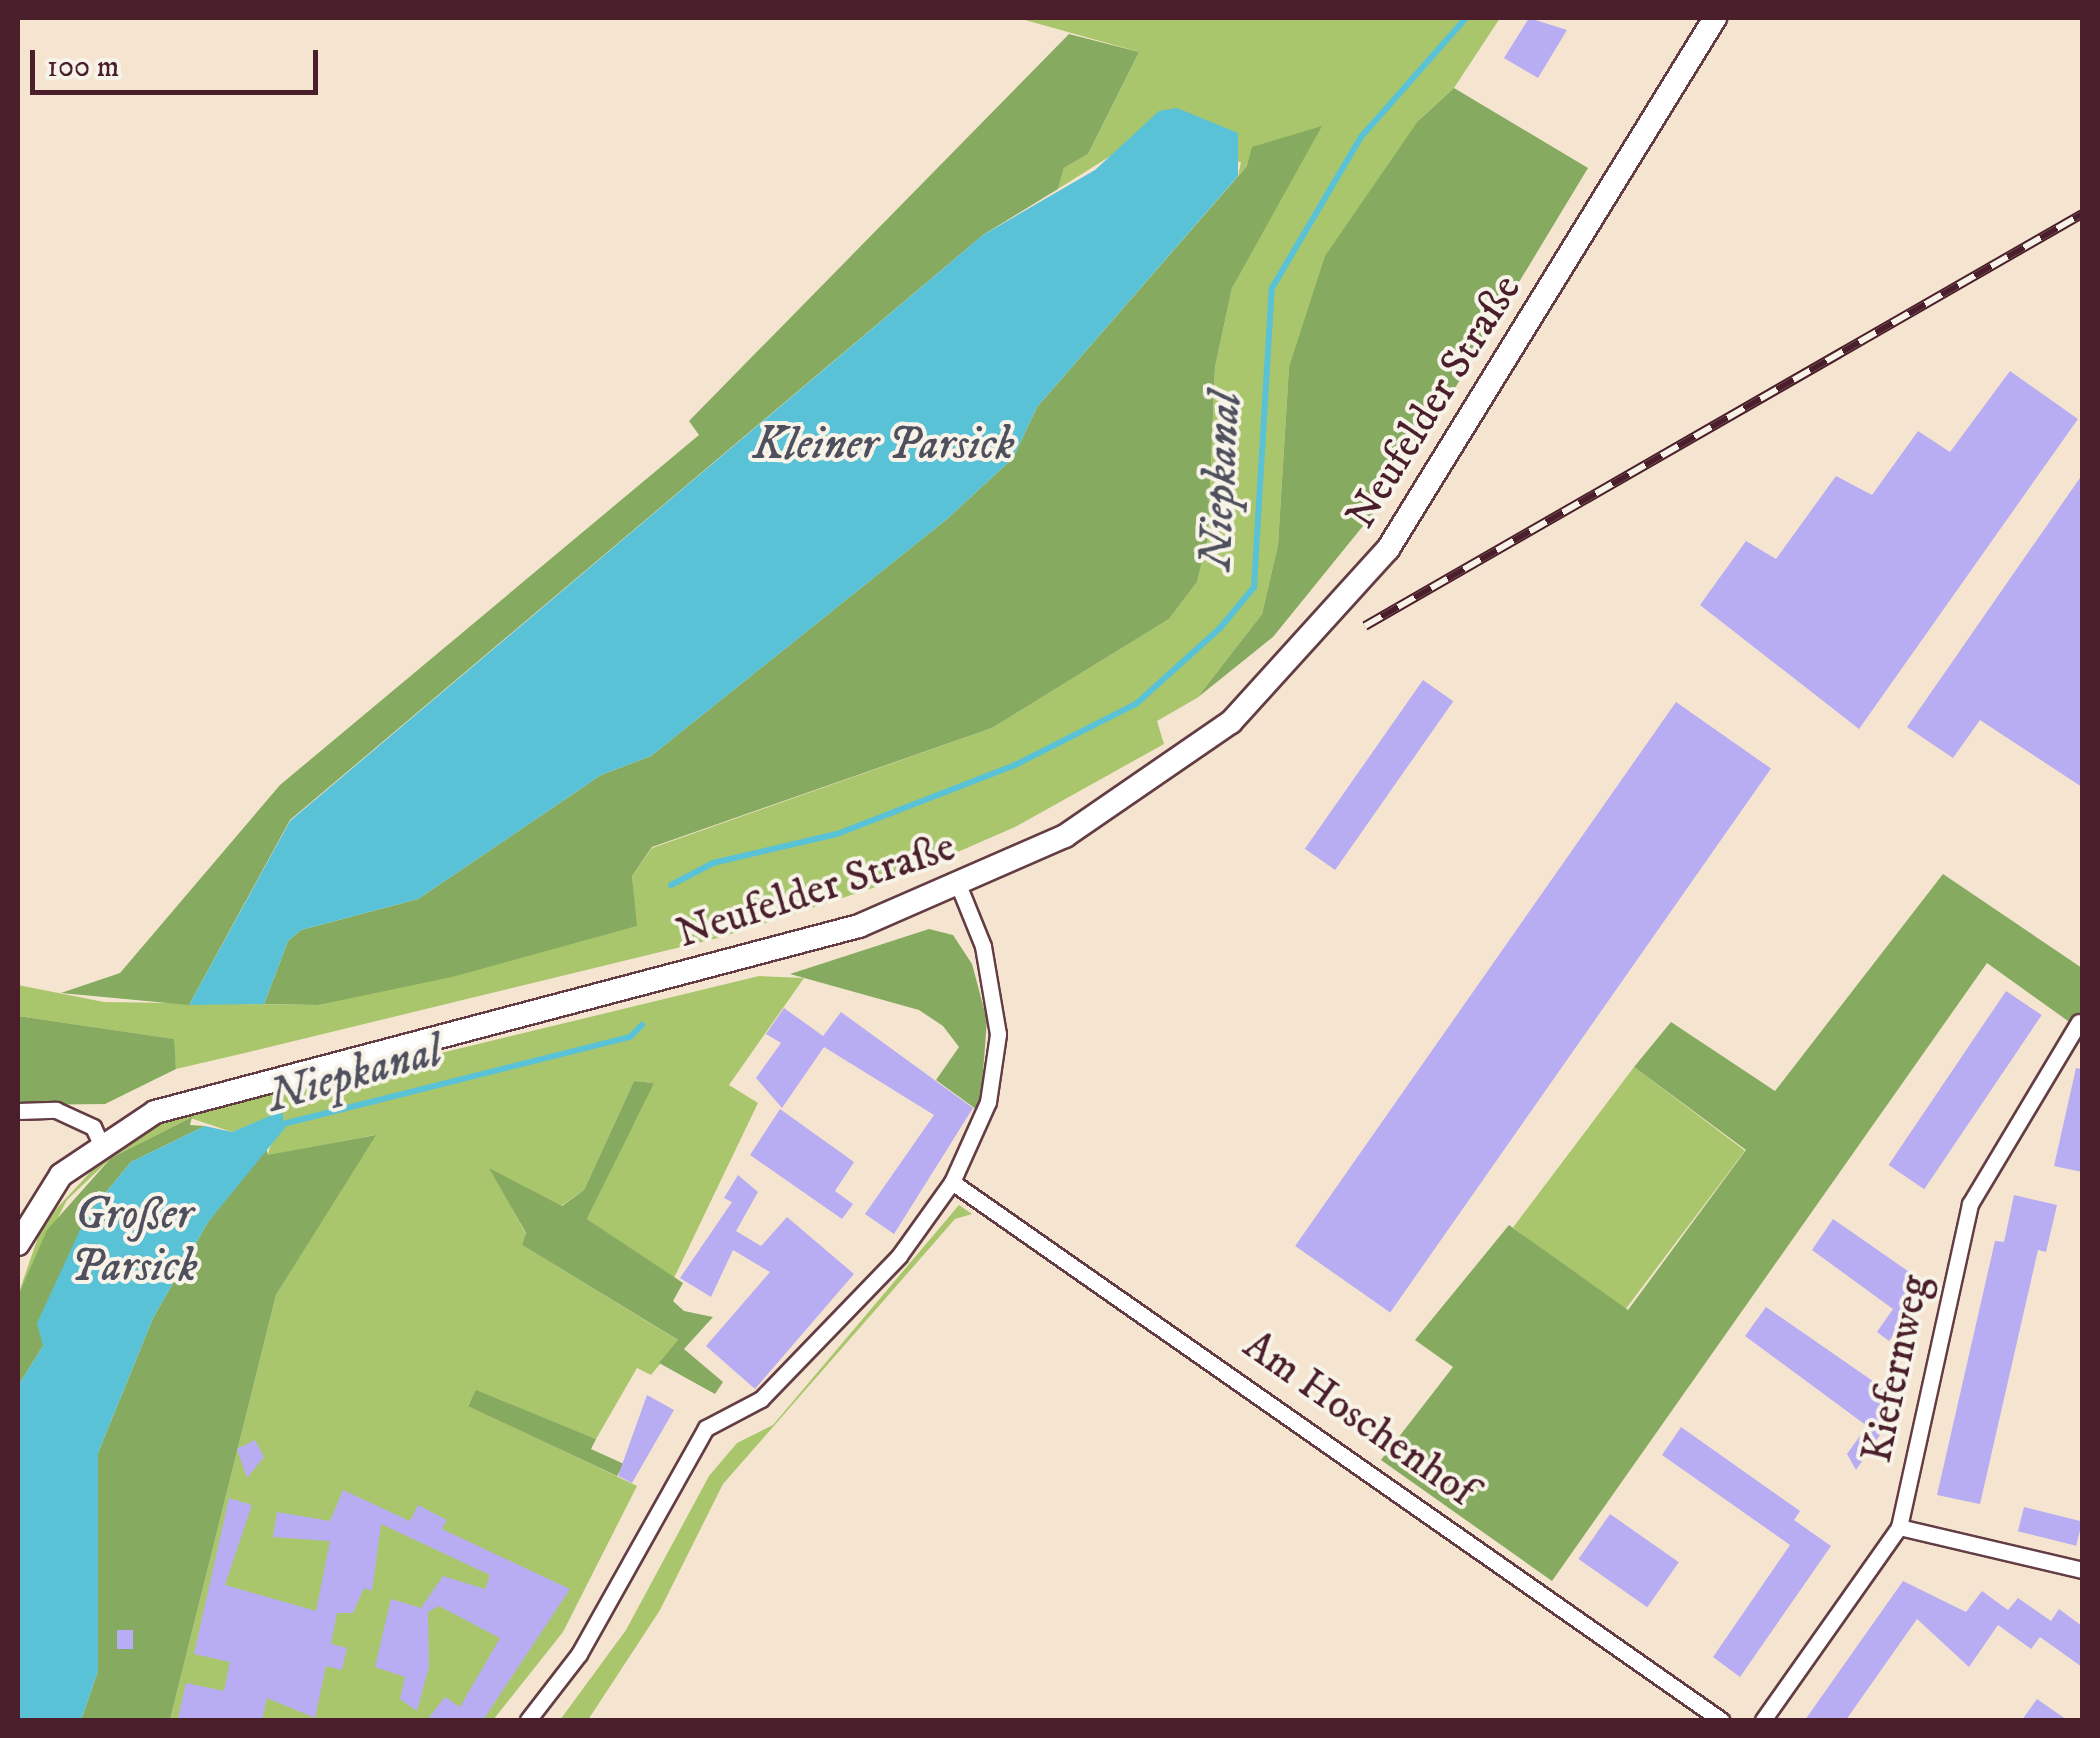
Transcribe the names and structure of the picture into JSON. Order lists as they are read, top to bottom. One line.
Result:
{"streets":{"main road":["Neufelder Straße"],"street":["Kiefernweg","Am Hoschenhof"]},"water":["Kleiner Parsick","Niepkanal","Großer Parsick"],"scale_bar":"100 m"}
